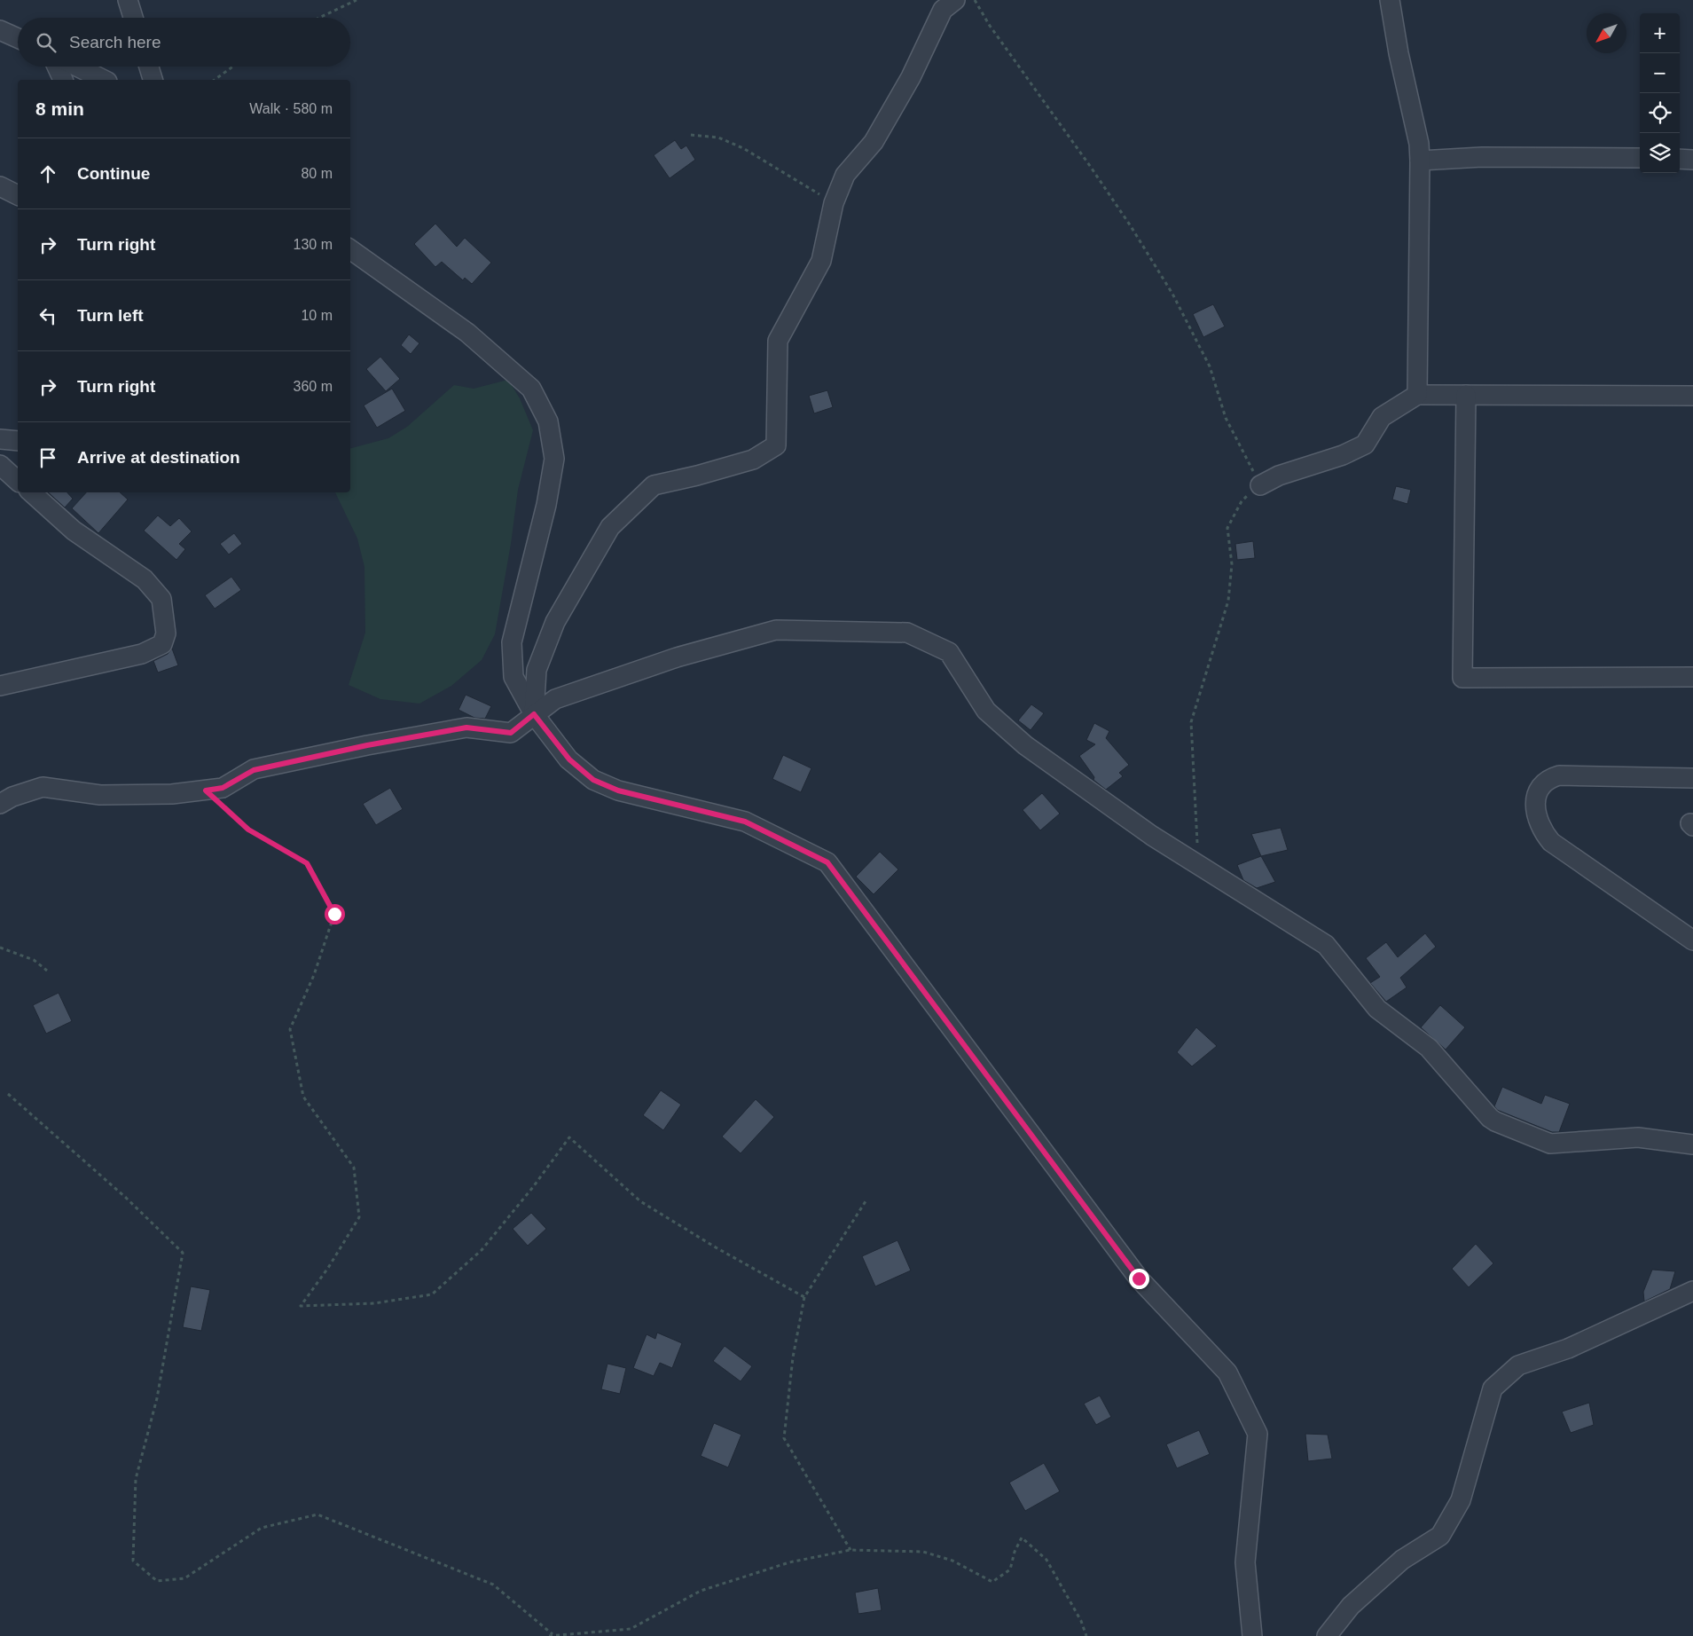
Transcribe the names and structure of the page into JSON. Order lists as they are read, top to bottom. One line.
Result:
{"north":"bottom left","page":{"map_buttons":["+","−"],"search":"Search here","heading":["8 min","Walk · 580 m"],"list":[["Continue","80 m"],["Turn right","130 m"],["Turn left","10 m"],["Turn right","360 m"],"Arrive at destination"]}}
